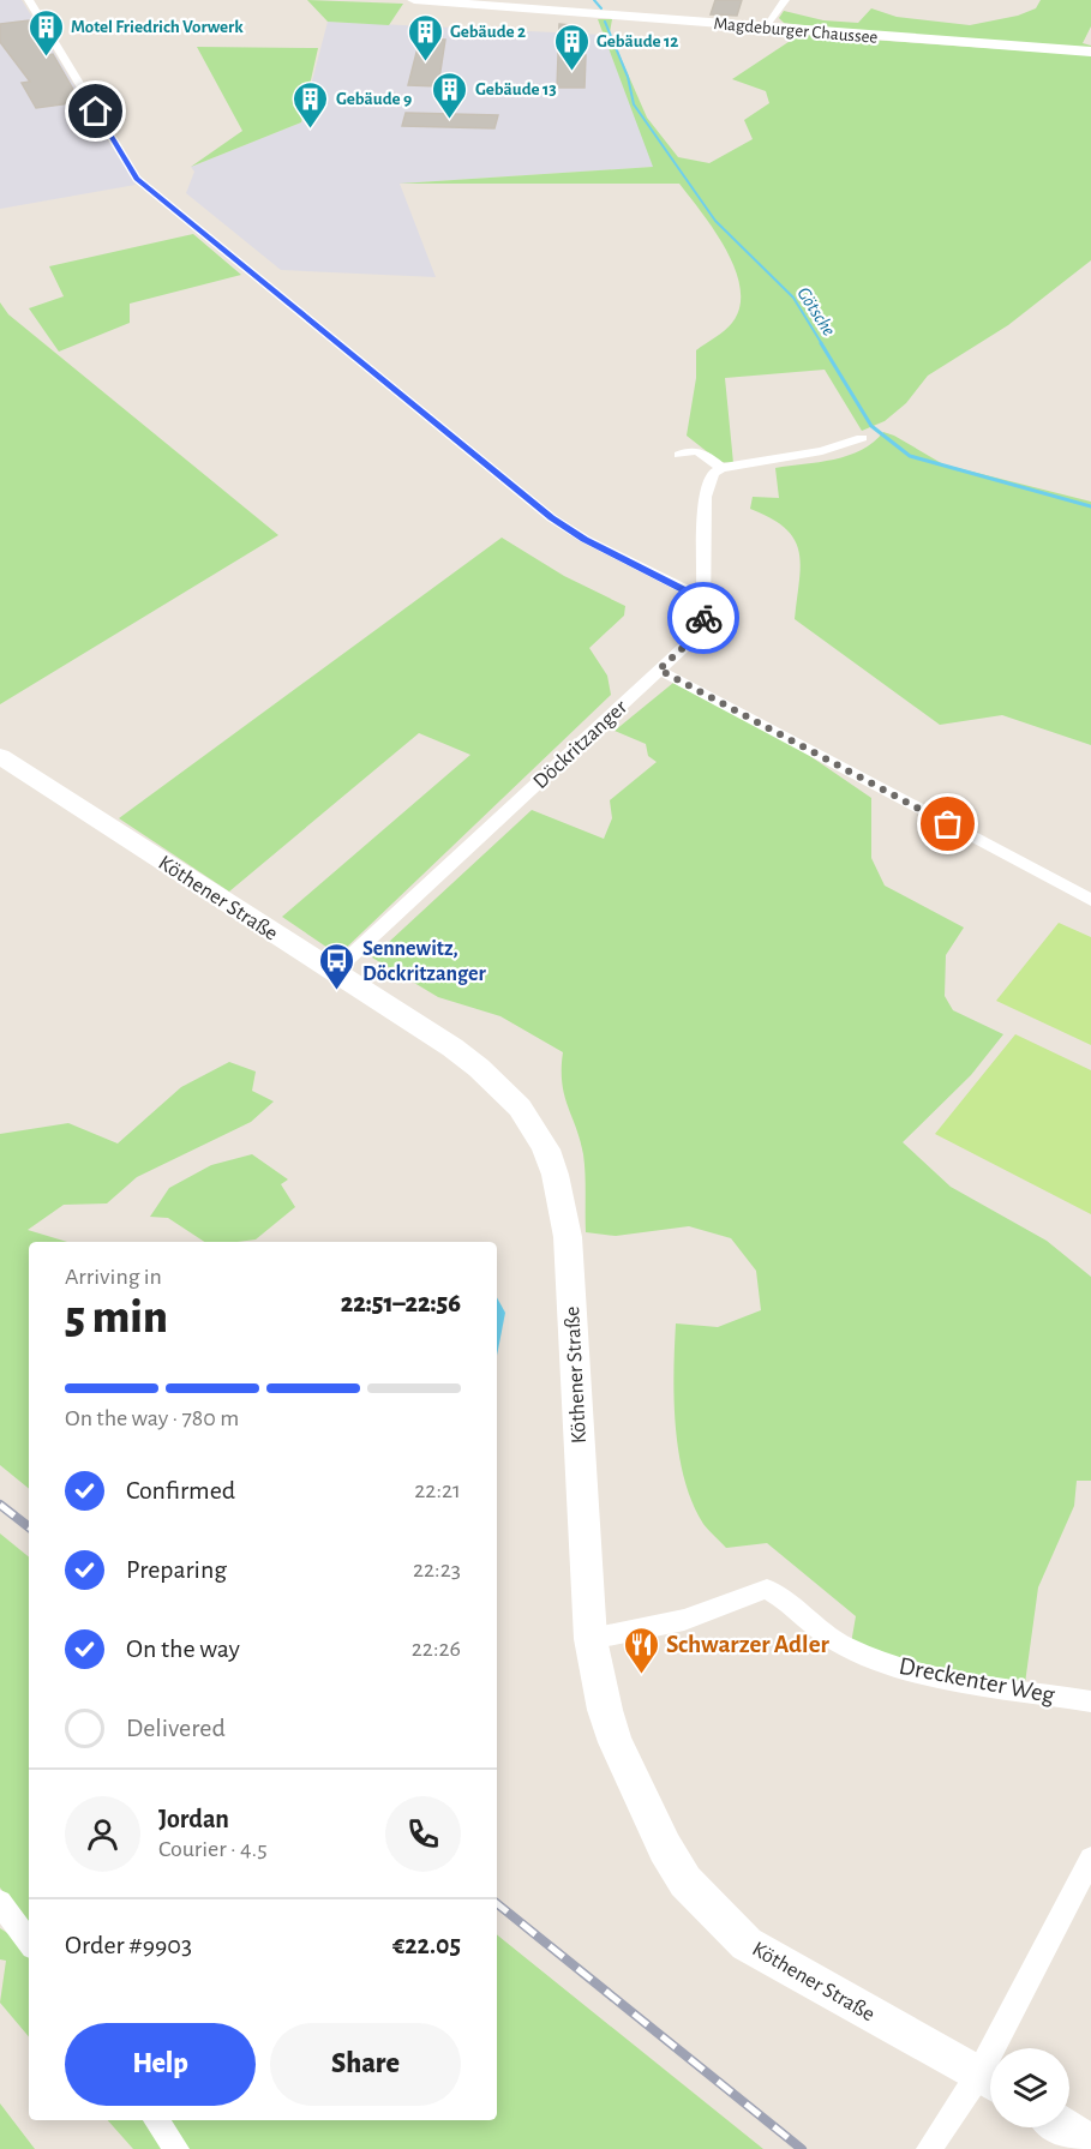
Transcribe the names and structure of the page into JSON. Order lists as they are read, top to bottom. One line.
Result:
{"streets":{"main road":["Magdeburger Chaussee","Köthener Straße"],"street":["Döckritzanger","Dreckenter Weg"]},"crossings":[["Döckritzanger","Köthener Straße"],["Köthener Straße","Dreckenter Weg"]],"water":["Götsche"],"places":{"building":["Motel Friedrich Vorwerk","Gebäude 2","Gebäude 12","Gebäude 13","Gebäude 9"],"bus stop":["Sennewitz, Döckritzanger"],"restaurant":["Schwarzer Adler"]},"page":{"heading":["5 min","Arriving in","22:51–22:56"],"panel":["Jordan","Courier · 4.5","Order #9903","€22.05"],"bar":"On the way · 780 m","list":[["Confirmed","22:21"],["Preparing","22:23"],["On the way","22:26"],"Delivered"],"buttons":["Help","Share"]}}
